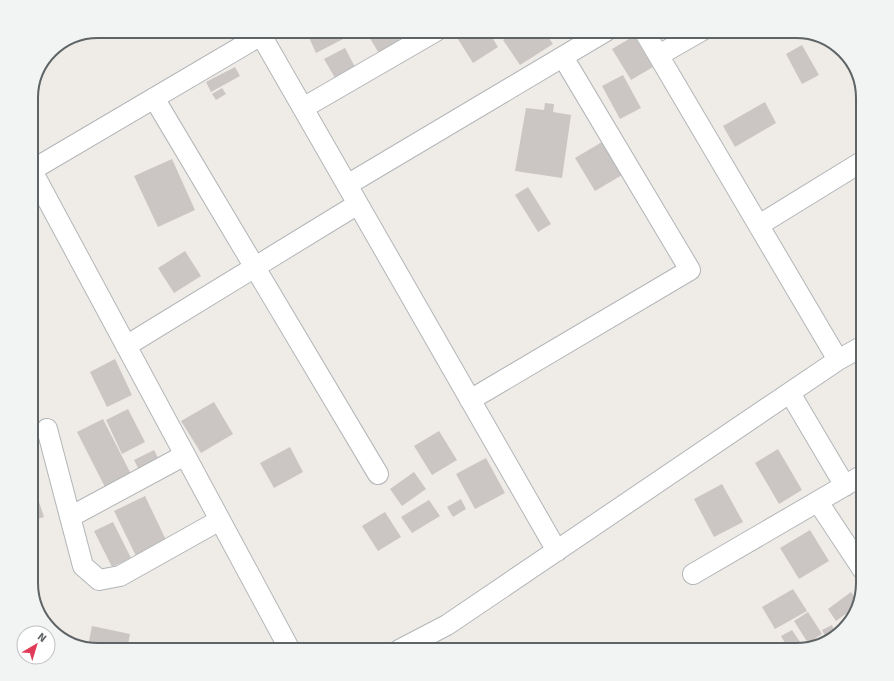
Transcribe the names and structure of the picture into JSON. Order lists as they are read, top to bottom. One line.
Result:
{"north":"top right"}
